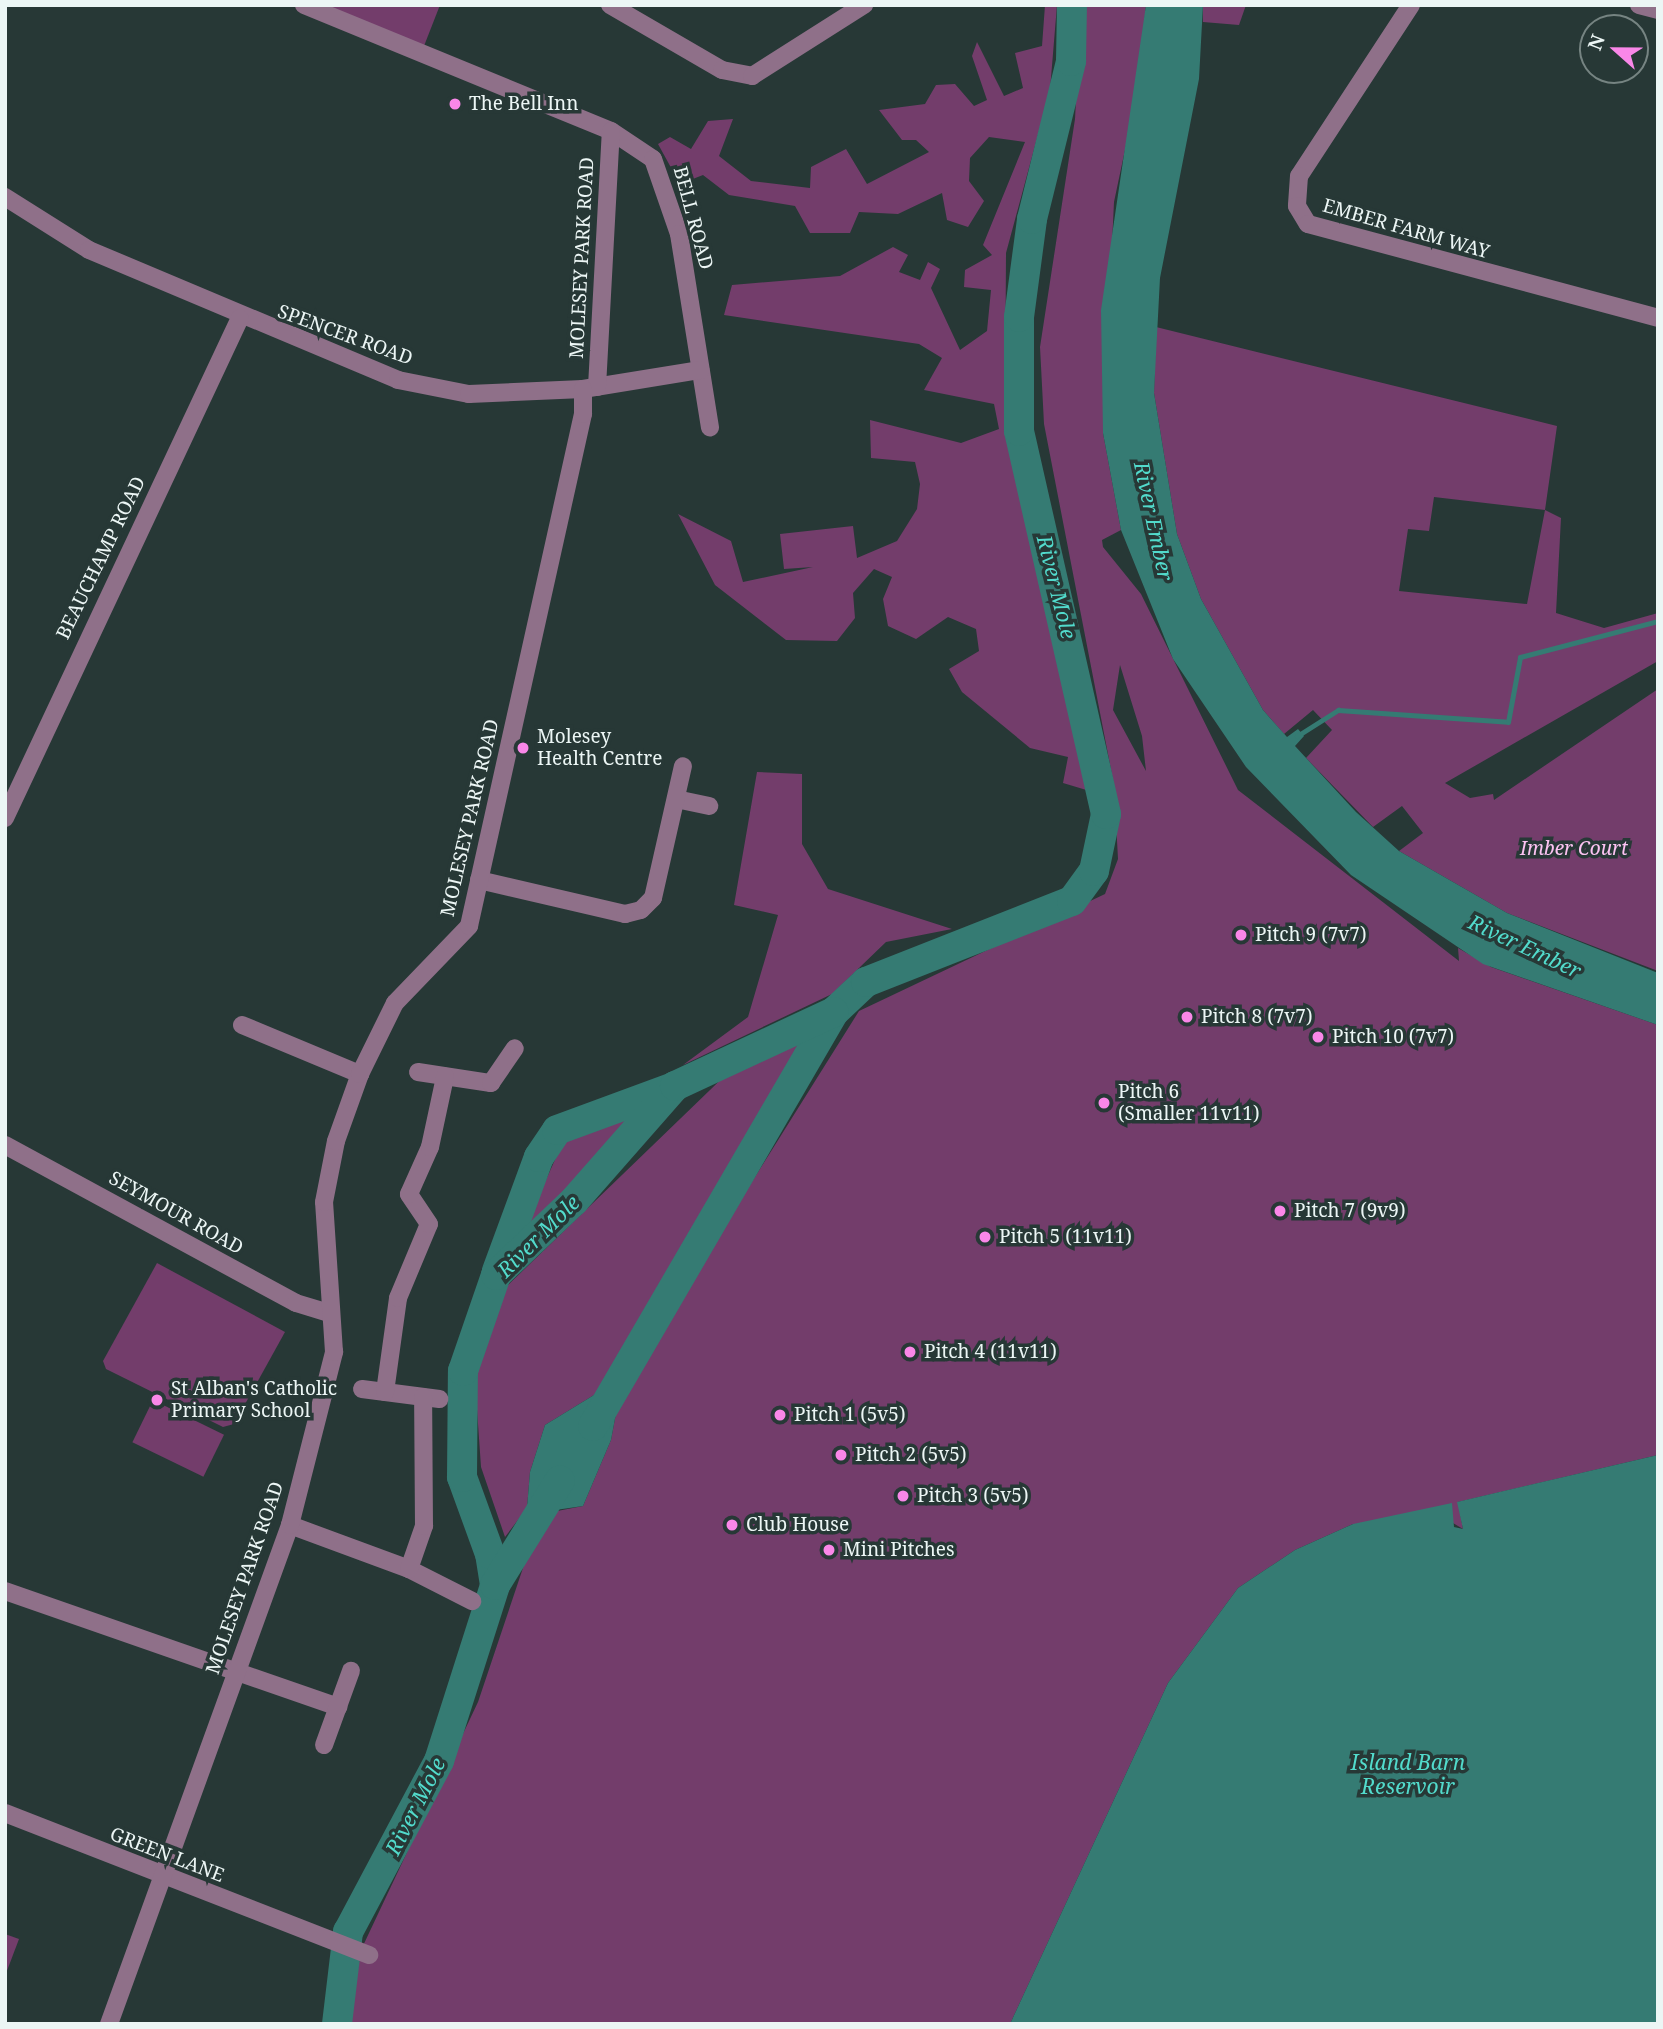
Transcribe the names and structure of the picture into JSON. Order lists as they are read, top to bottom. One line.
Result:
{"streets":{"street":["BELL ROAD","EMBER FARM WAY","MOLESEY PARK ROAD","SPENCER ROAD","BEAUCHAMP ROAD","SEYMOUR ROAD","GREEN LANE"]},"crossings":[["BELL ROAD","MOLESEY PARK ROAD"],["BELL ROAD","SPENCER ROAD"],["MOLESEY PARK ROAD","SPENCER ROAD"],["MOLESEY PARK ROAD","SEYMOUR ROAD"],["MOLESEY PARK ROAD","GREEN LANE"],["SPENCER ROAD","BEAUCHAMP ROAD"]],"water":["River Ember","River Mole","Island Barn Reservoir"],"parks":["Imber Court"],"places":["The Bell Inn","Molesey Health Centre","Pitch 9 (7v7)","Pitch 8 (7v7)","Pitch 10 (7v7)","Pitch 6 (Smaller 11v11)","Pitch 7 (9v9)","Pitch 5 (11v11)","Pitch 4 (11v11)","St Alban's Catholic Primary School","Pitch 1 (5v5)","Pitch 2 (5v5)","Pitch 3 (5v5)","Club House","Mini Pitches"],"north":"left"}
